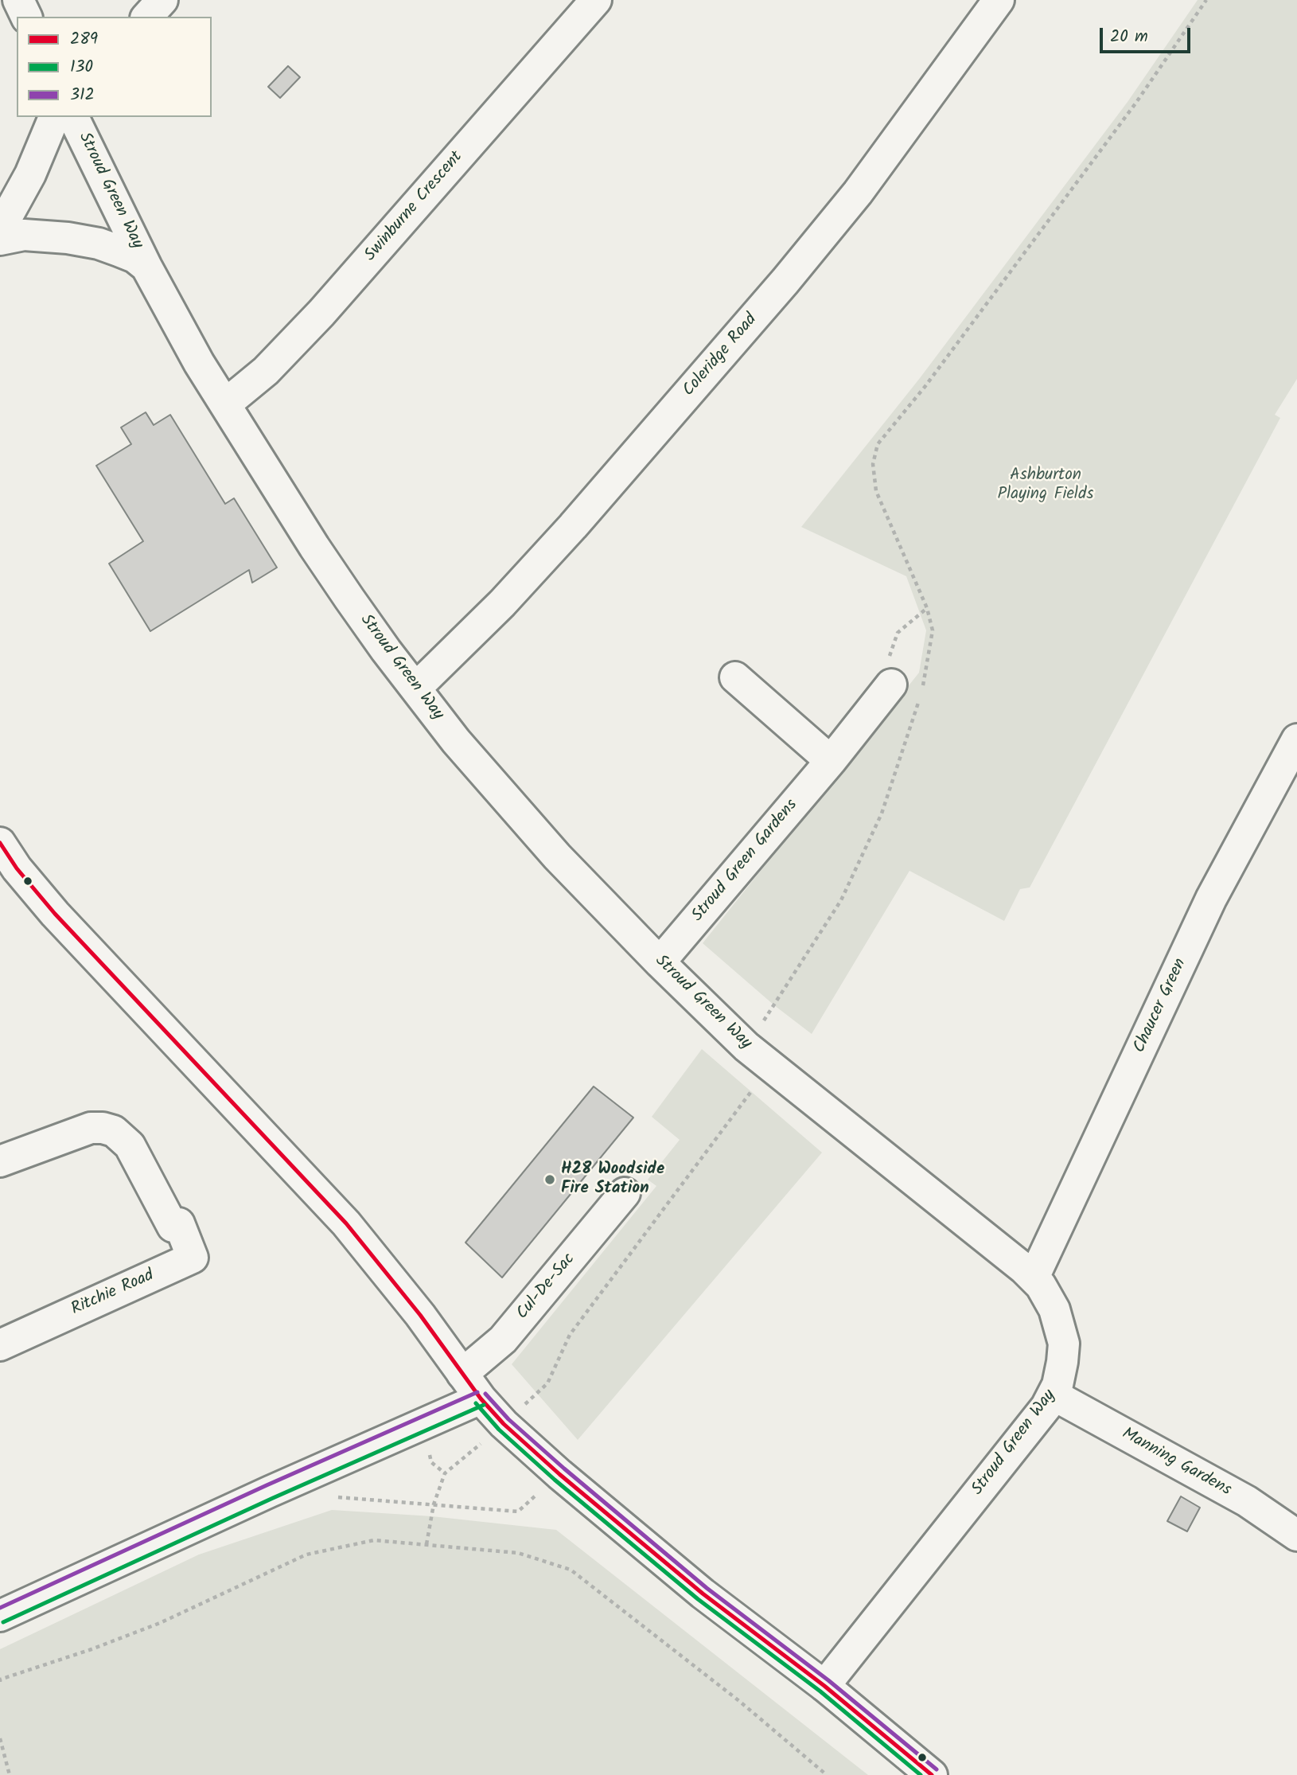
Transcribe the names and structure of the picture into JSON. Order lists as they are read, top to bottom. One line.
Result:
{"streets":{"street":["Stroud Green Way","Swinburne Crescent","Coleridge Road","Stroud Green Gardens","Chaucer Green","Cul-De-Sac","Ritchie Road","Manning Gardens"]},"crossings":[["Stroud Green Way","Swinburne Crescent"],["Stroud Green Way","Coleridge Road"],["Stroud Green Way","Stroud Green Gardens"],["Stroud Green Way","Chaucer Green"],["Stroud Green Way","Manning Gardens"]],"parks":["Ashburton Playing Fields"],"places":["H28 Woodside Fire Station"],"lines":["transit line 289","transit line 312","transit line 130"],"legend":["289","130","312"],"scale_bar":"20 m"}
